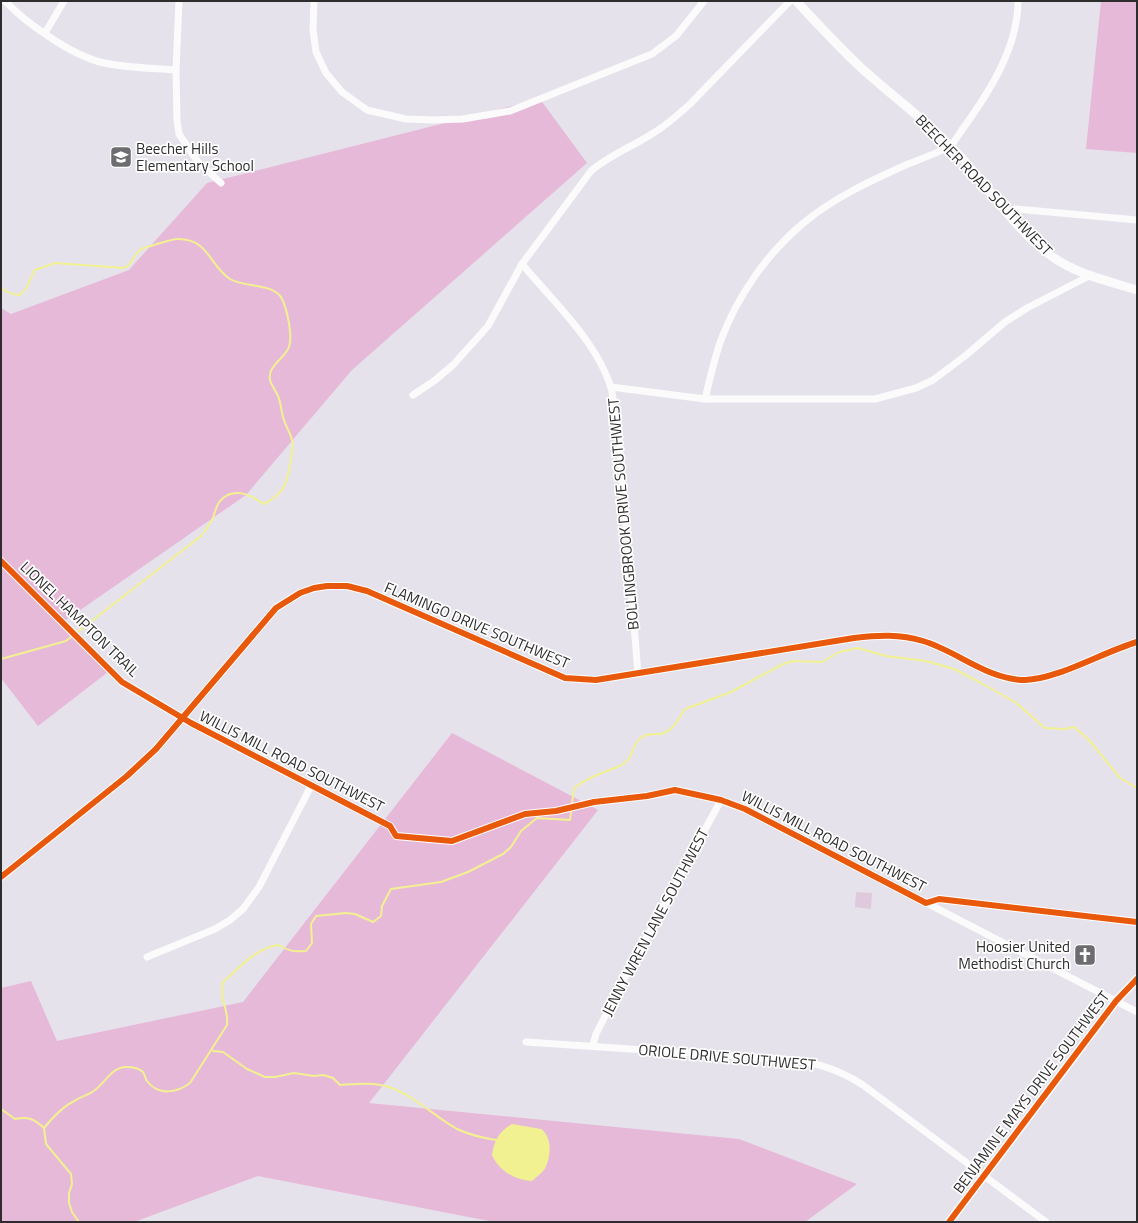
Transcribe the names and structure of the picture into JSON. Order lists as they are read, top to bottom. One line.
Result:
{"streets":{"street":["BEECHER ROAD SOUTHWEST","BOLLINGBROOK DRIVE SOUTHWEST","FLAMINGO DRIVE SOUTHWEST","WILLIS MILL ROAD SOUTHWEST","JENNY WREN LANE SOUTHWEST","ORIOLE DRIVE SOUTHWEST","BENJAMIN E MAYS DRIVE SOUTHWEST"],"cycle path":["LIONEL HAMPTON TRAIL"]},"crossings":[["BOLLINGBROOK DRIVE SOUTHWEST","FLAMINGO DRIVE SOUTHWEST"],["FLAMINGO DRIVE SOUTHWEST","WILLIS MILL ROAD SOUTHWEST"],["WILLIS MILL ROAD SOUTHWEST","JENNY WREN LANE SOUTHWEST"],["JENNY WREN LANE SOUTHWEST","ORIOLE DRIVE SOUTHWEST"],["ORIOLE DRIVE SOUTHWEST","BENJAMIN E MAYS DRIVE SOUTHWEST"]],"places":{"school or university":["Beecher Hills Elementary School"],"church":["Hoosier United Methodist Church"]}}
